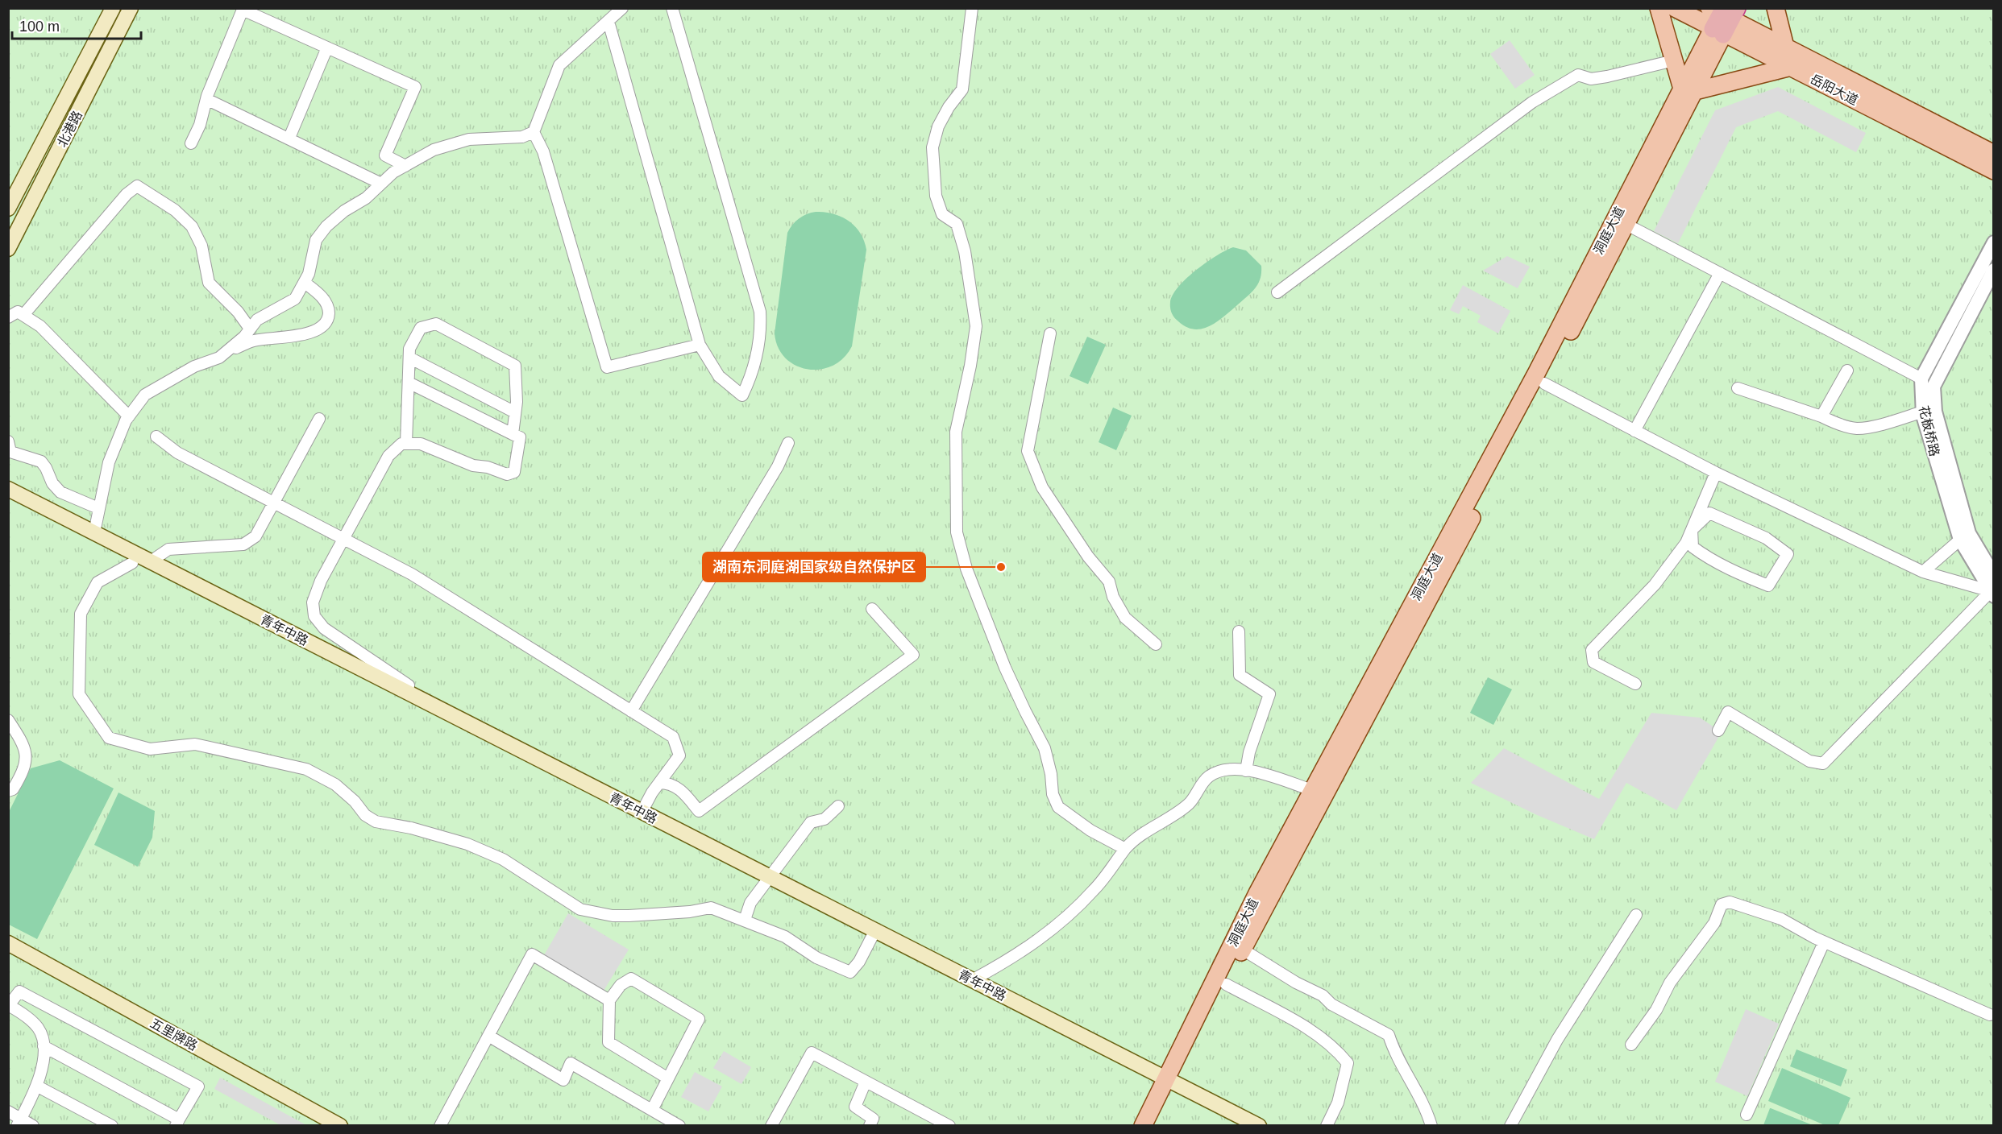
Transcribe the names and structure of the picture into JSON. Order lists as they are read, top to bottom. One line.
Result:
{"streets":{"main road":["岳阳大道","北港路","洞庭大道","青年中路","五里牌路"],"street":["花板桥路"]},"crossings":[["岳阳大道","洞庭大道"],["洞庭大道","青年中路"]],"places":["湖南东洞庭湖国家级自然保护区"],"scale_bar":"100 m"}
